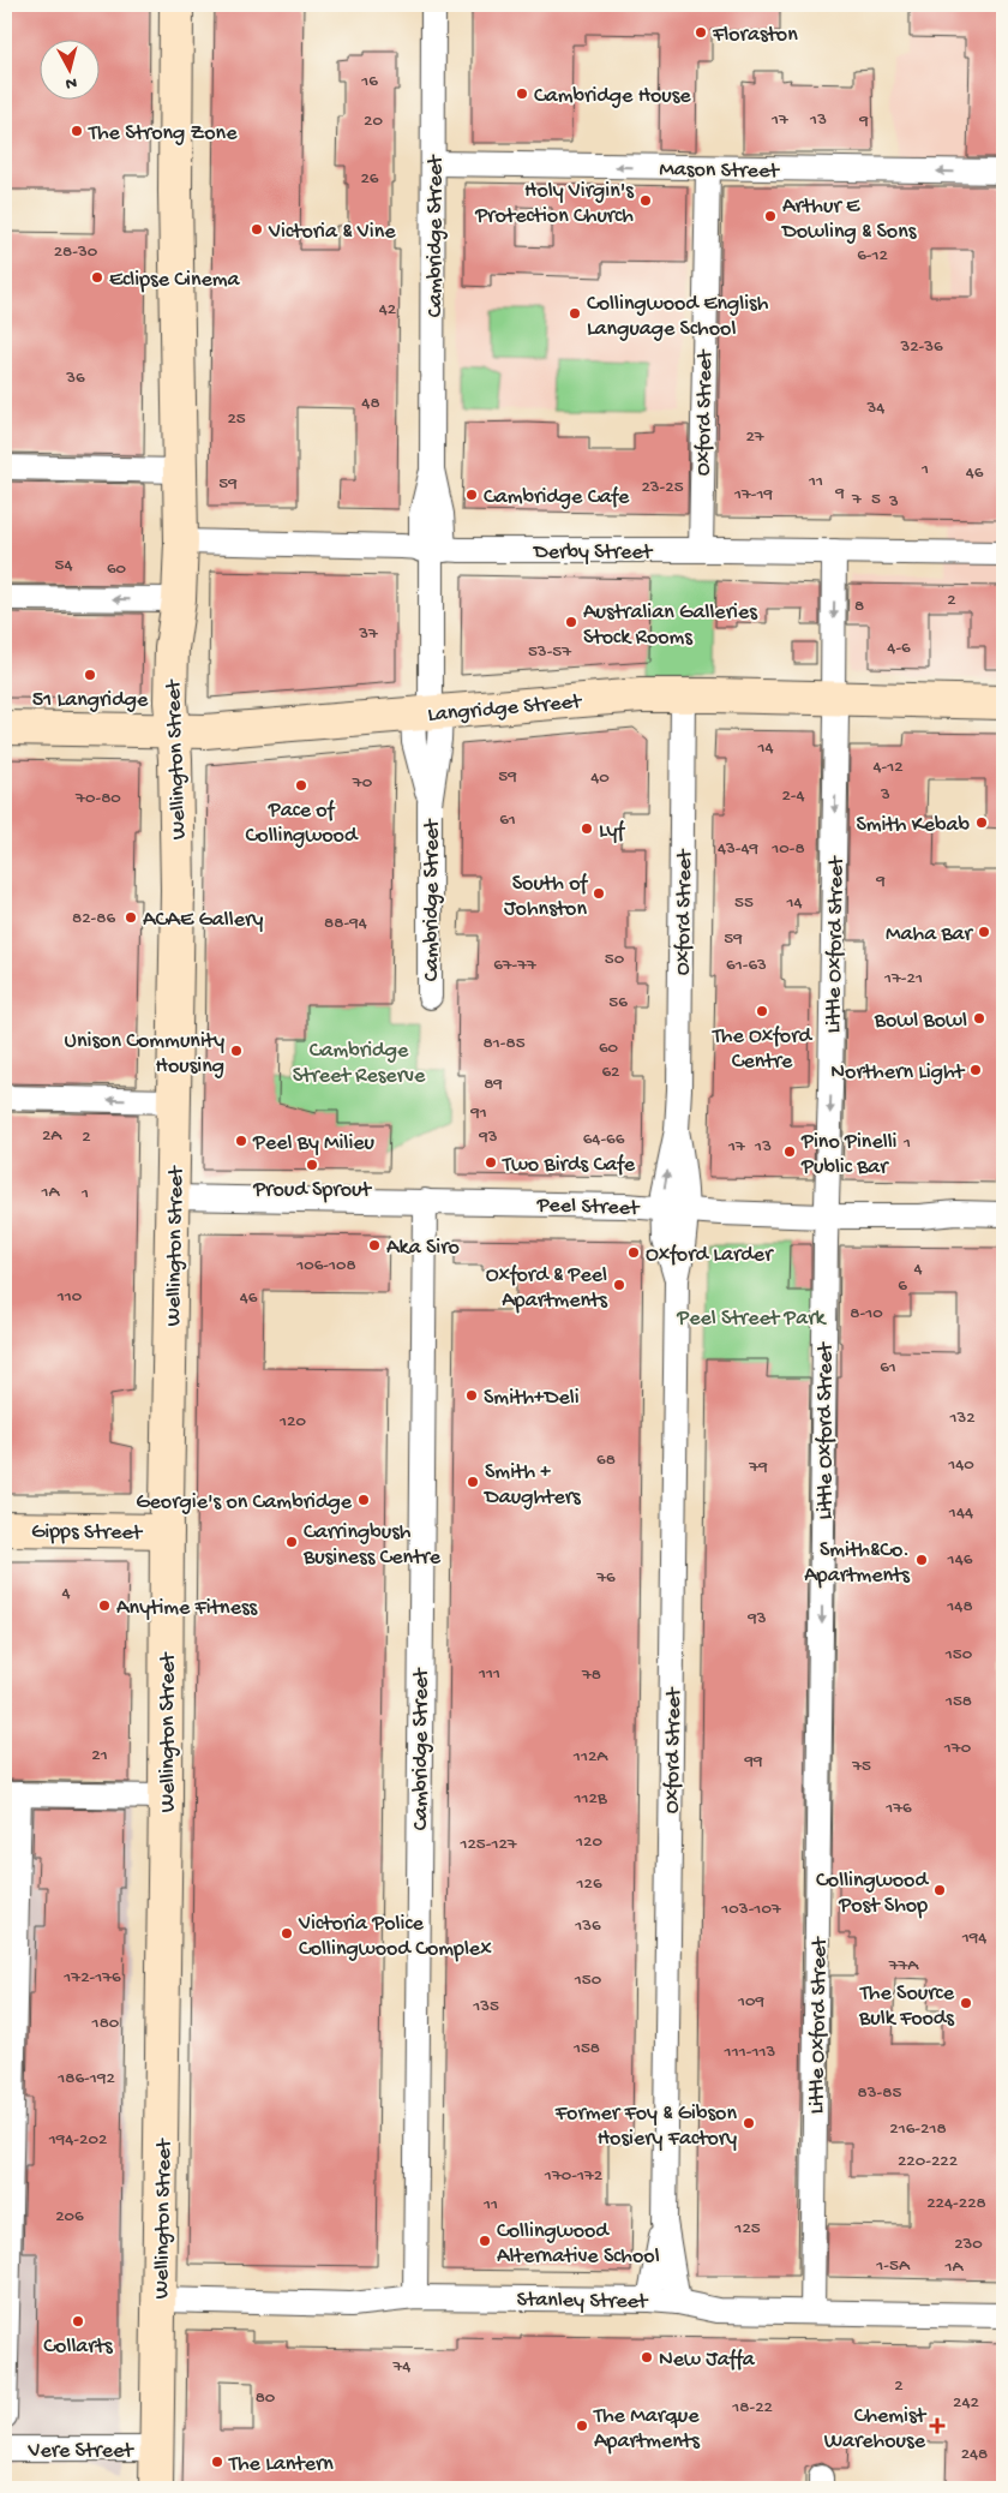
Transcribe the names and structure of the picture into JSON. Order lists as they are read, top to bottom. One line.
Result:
{"streets":{"street":["Mason Street","Cambridge Street","Oxford Street","Derby Street","Langridge Street","Wellington Street","Little Oxford Street","Peel Street","Gipps Street","Stanley Street","Vere Street"]},"crossings":[["Mason Street","Cambridge Street"],["Mason Street","Oxford Street"],["Cambridge Street","Derby Street"],["Cambridge Street","Langridge Street"],["Cambridge Street","Peel Street"],["Cambridge Street","Stanley Street"],["Oxford Street","Derby Street"],["Oxford Street","Langridge Street"],["Oxford Street","Peel Street"],["Oxford Street","Stanley Street"],["Derby Street","Wellington Street"],["Derby Street","Little Oxford Street"],["Langridge Street","Wellington Street"],["Langridge Street","Little Oxford Street"],["Wellington Street","Peel Street"],["Wellington Street","Gipps Street"],["Wellington Street","Stanley Street"],["Wellington Street","Vere Street"],["Little Oxford Street","Peel Street"],["Little Oxford Street","Stanley Street"]],"one_way":["Mason Street","Little Oxford Street"],"parks":["Cambridge Street Reserve","Peel Street Park"],"places":{"other":["Floraston","Cambridge House","The Strong Zone","Holy Virgin's Protection Church","Arthur E Dowling & Sons","Victoria & Vine","Eclipse Cinema","Collingwood English Language School","Cambridge Cafe","Australian Galleries Stock Rooms","51 Langridge","Pace of Collingwood","Smith Kebab","Lyf","South of Johnston","ACAE Gallery","Maha Bar","The Oxford Centre","Bowl Bowl","Unison Community Housing","Northern Light","Peel By Milieu","Pino Pinelli Public Bar","Two Birds Cafe","Proud Sprout","Aka Siro","Oxford Larder","Oxford & Peel Apartments","Smith+Deli","Smith + Daughters","Georgie's on Cambridge","Carringbush Business Centre","Smith&Co. Apartments","Anytime Fitness","Collingwood Post Shop","Victoria Police Collingwood Complex","The Source Bulk Foods","Former Foy & Gibson Hosiery Factory","Collingwood Alternative School","Collarts","New Jaffa","The Marque Apartments","The Lantern"],"health":["Chemist Warehouse"]},"house_numbers":["16","17","13","20","9","26","28-30","6-12","42","32-36","36","48","34","25","27","1","46","11","59","23-25","9","17-19","7","5","3","54","60","2","8","37","4-6","53-57","14","4-12","59","40","70","3","2-4","70-80","61","43-49","10-8","9","55","14","82-86","88-94","59","50","67-77","61-63","17-21","56","81-85","60","62","89","91","2A","2","93","64-66","1","17","13","1A","1","106-108","4","6","110","46","8-10","61","132","120","68","140","79","144","146","76","4","148","93","150","111","78","158","170","21","112A","99","75","112B","176","120","125-127","126","103-107","136","194","77A","172-176","150","109","135","180","158","111-113","186-192","83-85","216-218","194-202","220-222","170-172","224-228","11","206","125","230","1-5A","1A","74","2","80","242","18-22","248"],"north":"bottom"}
